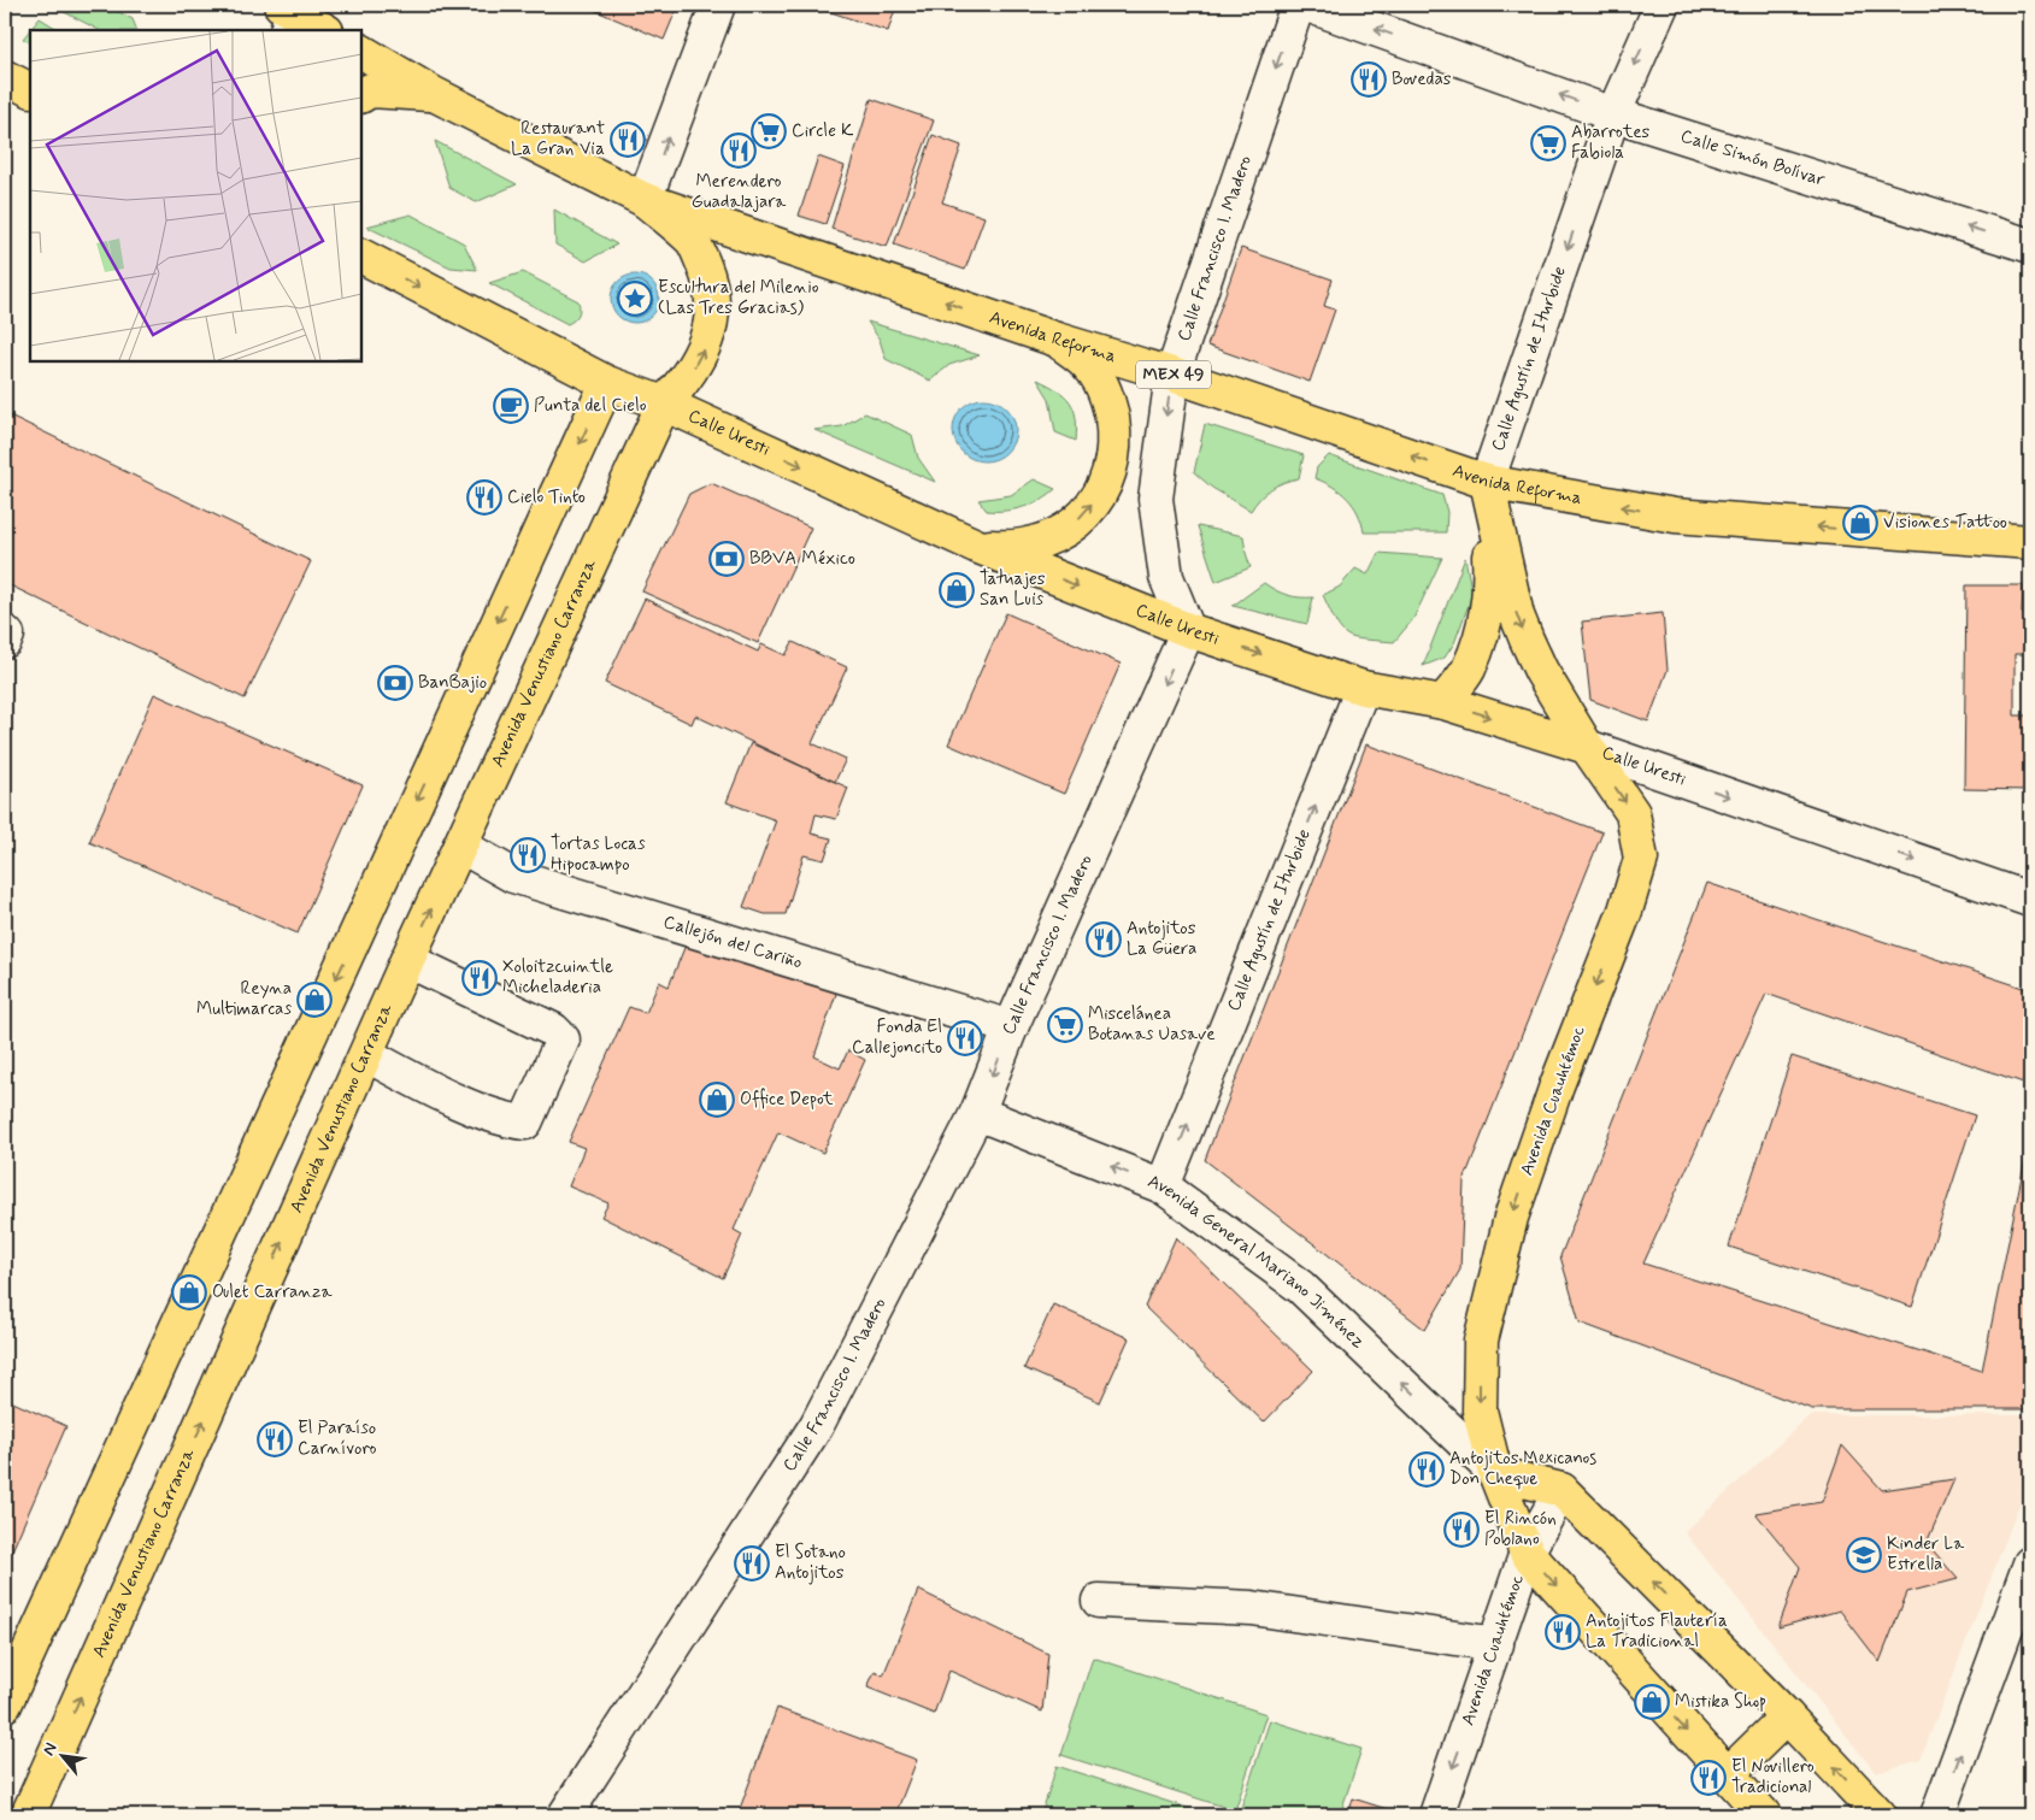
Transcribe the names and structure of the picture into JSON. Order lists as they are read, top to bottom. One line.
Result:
{"streets":{"main road":["Avenida Reforma","MEX 49","Calle Uresti","Avenida Venustiano Carranza","Avenida Cuauhtémoc","Avenida General Mariano Jiménez"],"street":["Calle Simón Bolívar","Calle Francisco I. Madero","Calle Agustín de Iturbide","Callejón del Cariño"]},"crossings":[["Calle Simón Bolívar","Calle Agustín de Iturbide"],["Calle Francisco I. Madero","Avenida Reforma"],["Calle Francisco I. Madero","Calle Uresti"],["Calle Francisco I. Madero","Callejón del Cariño"],["Calle Francisco I. Madero","Avenida General Mariano Jiménez"],["Avenida Reforma","Calle Agustín de Iturbide"],["Avenida Reforma","Avenida Venustiano Carranza"],["Calle Agustín de Iturbide","Calle Uresti"],["Calle Agustín de Iturbide","Avenida General Mariano Jiménez"],["Calle Uresti","Avenida Venustiano Carranza"],["Calle Uresti","Avenida Cuauhtémoc"],["Avenida Venustiano Carranza","Callejón del Cariño"],["Avenida Cuauhtémoc","Avenida General Mariano Jiménez"]],"one_way":["Calle Simón Bolívar","Calle Francisco I. Madero","Avenida Reforma","Calle Uresti","Avenida Cuauhtémoc"],"places":{"restaurant":["Bovedas","Restaurant La Gran Via","Merendero Guadalajara","Cielo Tinto","Tortas Locas Hipocampo","Antojitos La Güera","Xoloitzcuintle Micheladeria","Fonda El Callejoncito","El Paraíso Carnívoro","Antojitos Mexicanos Don Cheque","El Rincón Poblano","El Sotano Antojitos","Antojitos Flautería La Tradicional","El Novillero Tradicional"],"supermarket":["Circle K","Abarrotes Fabiola","Miscelánea Botanas Uasave"],"place":["Escultura del Milenio (Las Tres Gracias)"],"cafe":["Punta del Cielo"],"shop":["Visiones Tattoo","Tatuajes San Luis","Reyna Multimarcas","Office Depot","Oulet Carranza","Mistika Shop"],"bank":["BBVA México","BanBajio"],"school or university":["Kinder La Estrella"]},"north":"top left"}
